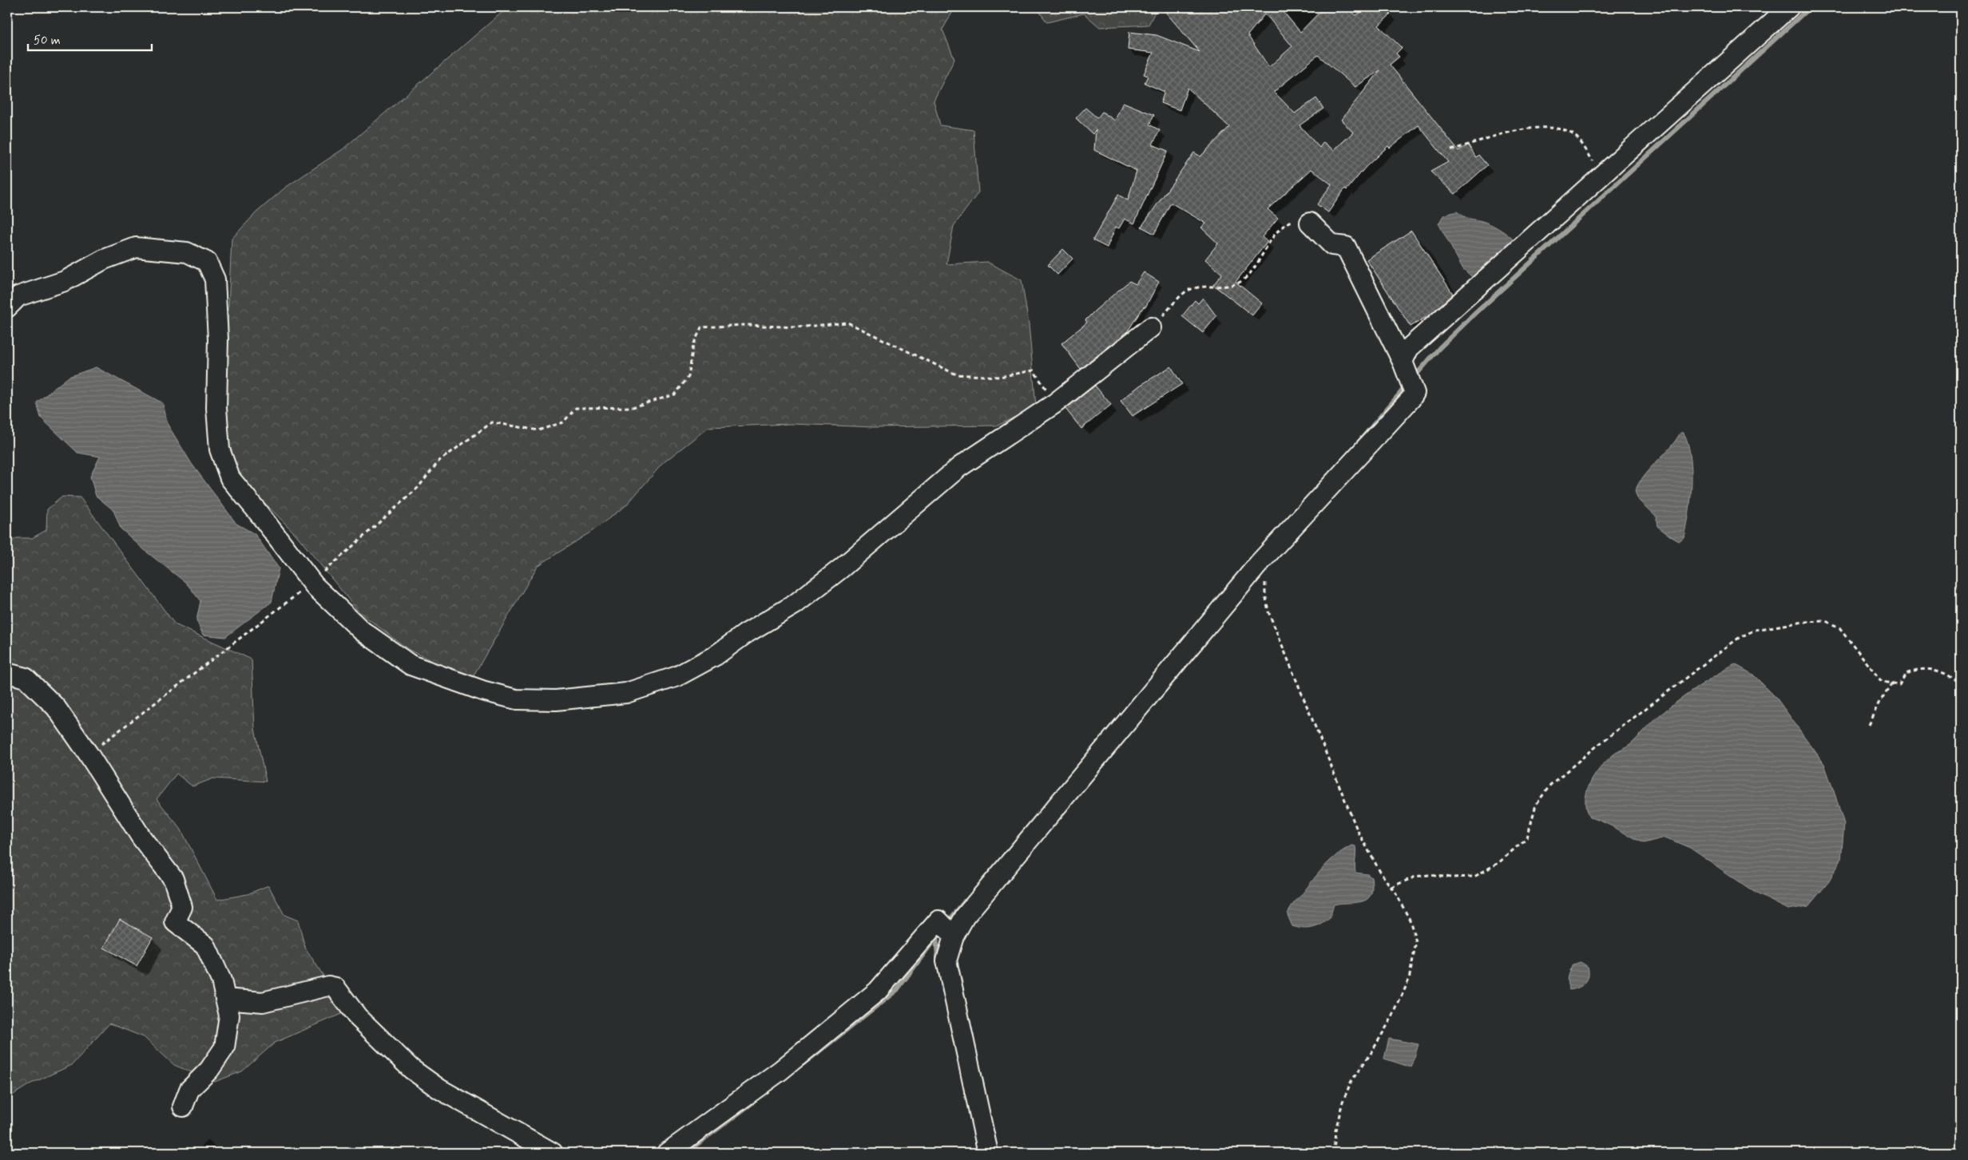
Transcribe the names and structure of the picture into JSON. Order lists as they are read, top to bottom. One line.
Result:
{"scale_bar":"50 m"}
